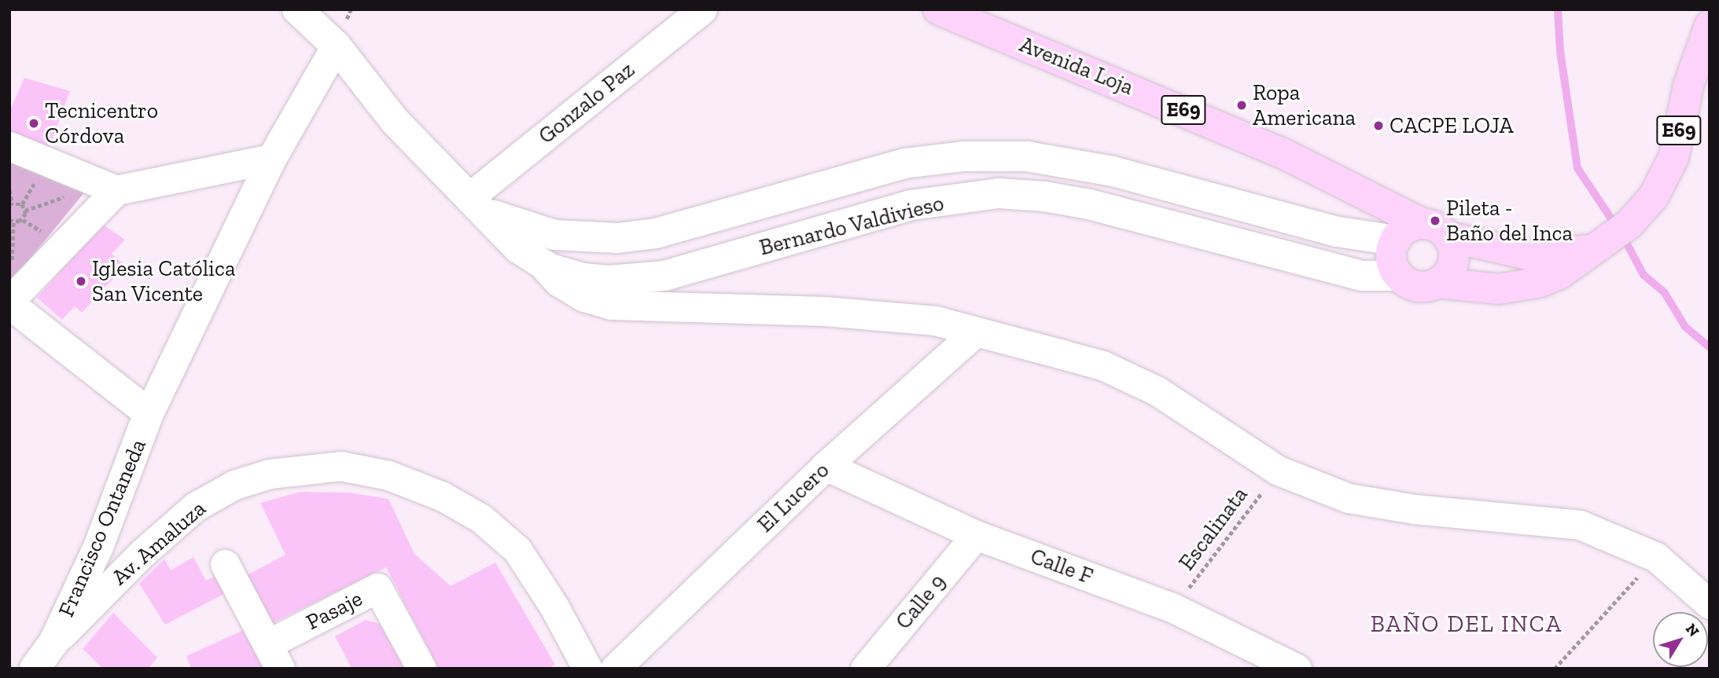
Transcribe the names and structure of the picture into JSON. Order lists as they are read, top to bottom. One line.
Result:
{"streets":{"main road":["Avenida Loja","E69"],"street":["Gonzalo Paz","Bernardo Valdivieso","El Lucero","Francisco Ontaneda","Av. Amaluza","Calle F","Calle 9","Pasaje"],"path":["Escalinata"]},"crossings":[["Avenida Loja","E69"],["Avenida Loja","Bernardo Valdivieso"],["Gonzalo Paz","Bernardo Valdivieso"],["E69","Bernardo Valdivieso"],["El Lucero","Calle F"],["Francisco Ontaneda","Av. Amaluza"],["Escalinata","Calle F"],["Calle F","Calle 9"]],"districts":["BAÑO DEL INCA"],"places":["Ropa Americana","Tecnicentro Córdova","CACPE LOJA","Pileta - Baño del Inca","Iglesia Católica San Vicente"],"north":"top right"}
